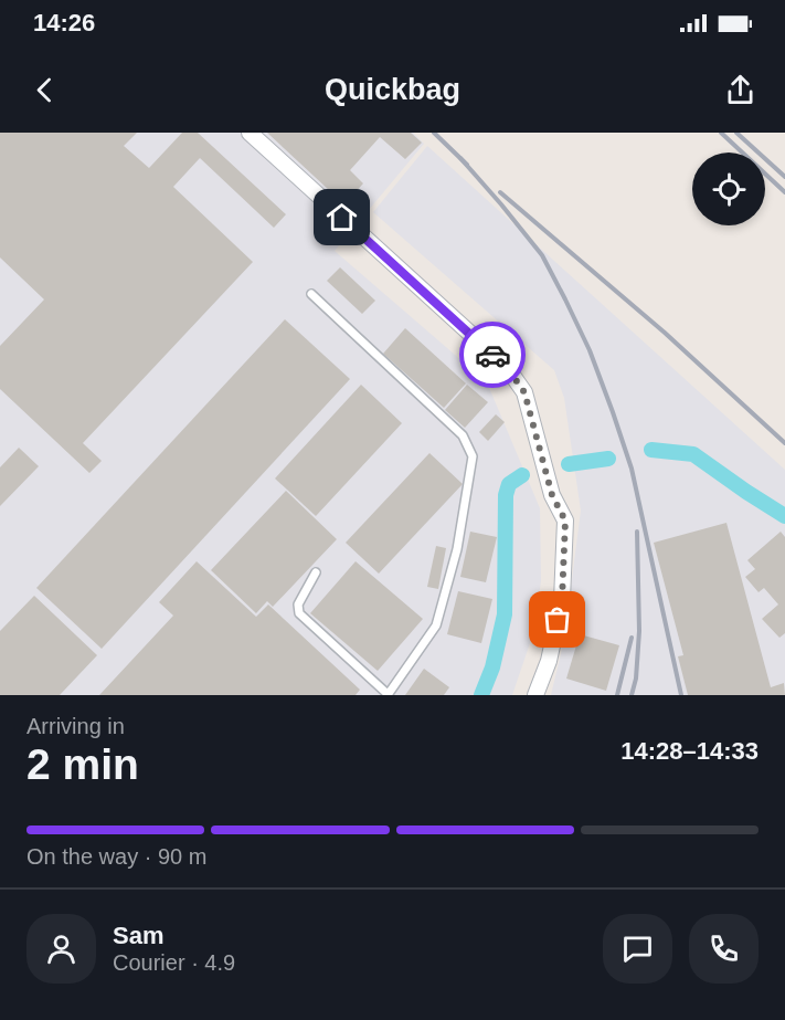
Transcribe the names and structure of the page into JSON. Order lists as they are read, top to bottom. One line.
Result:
{"page":{"status":"14:26","header":"Quickbag","heading":["2 min","Arriving in","14:28–14:33"],"panel":["Sam","Courier · 4.9"],"bar":"On the way · 90 m"}}
